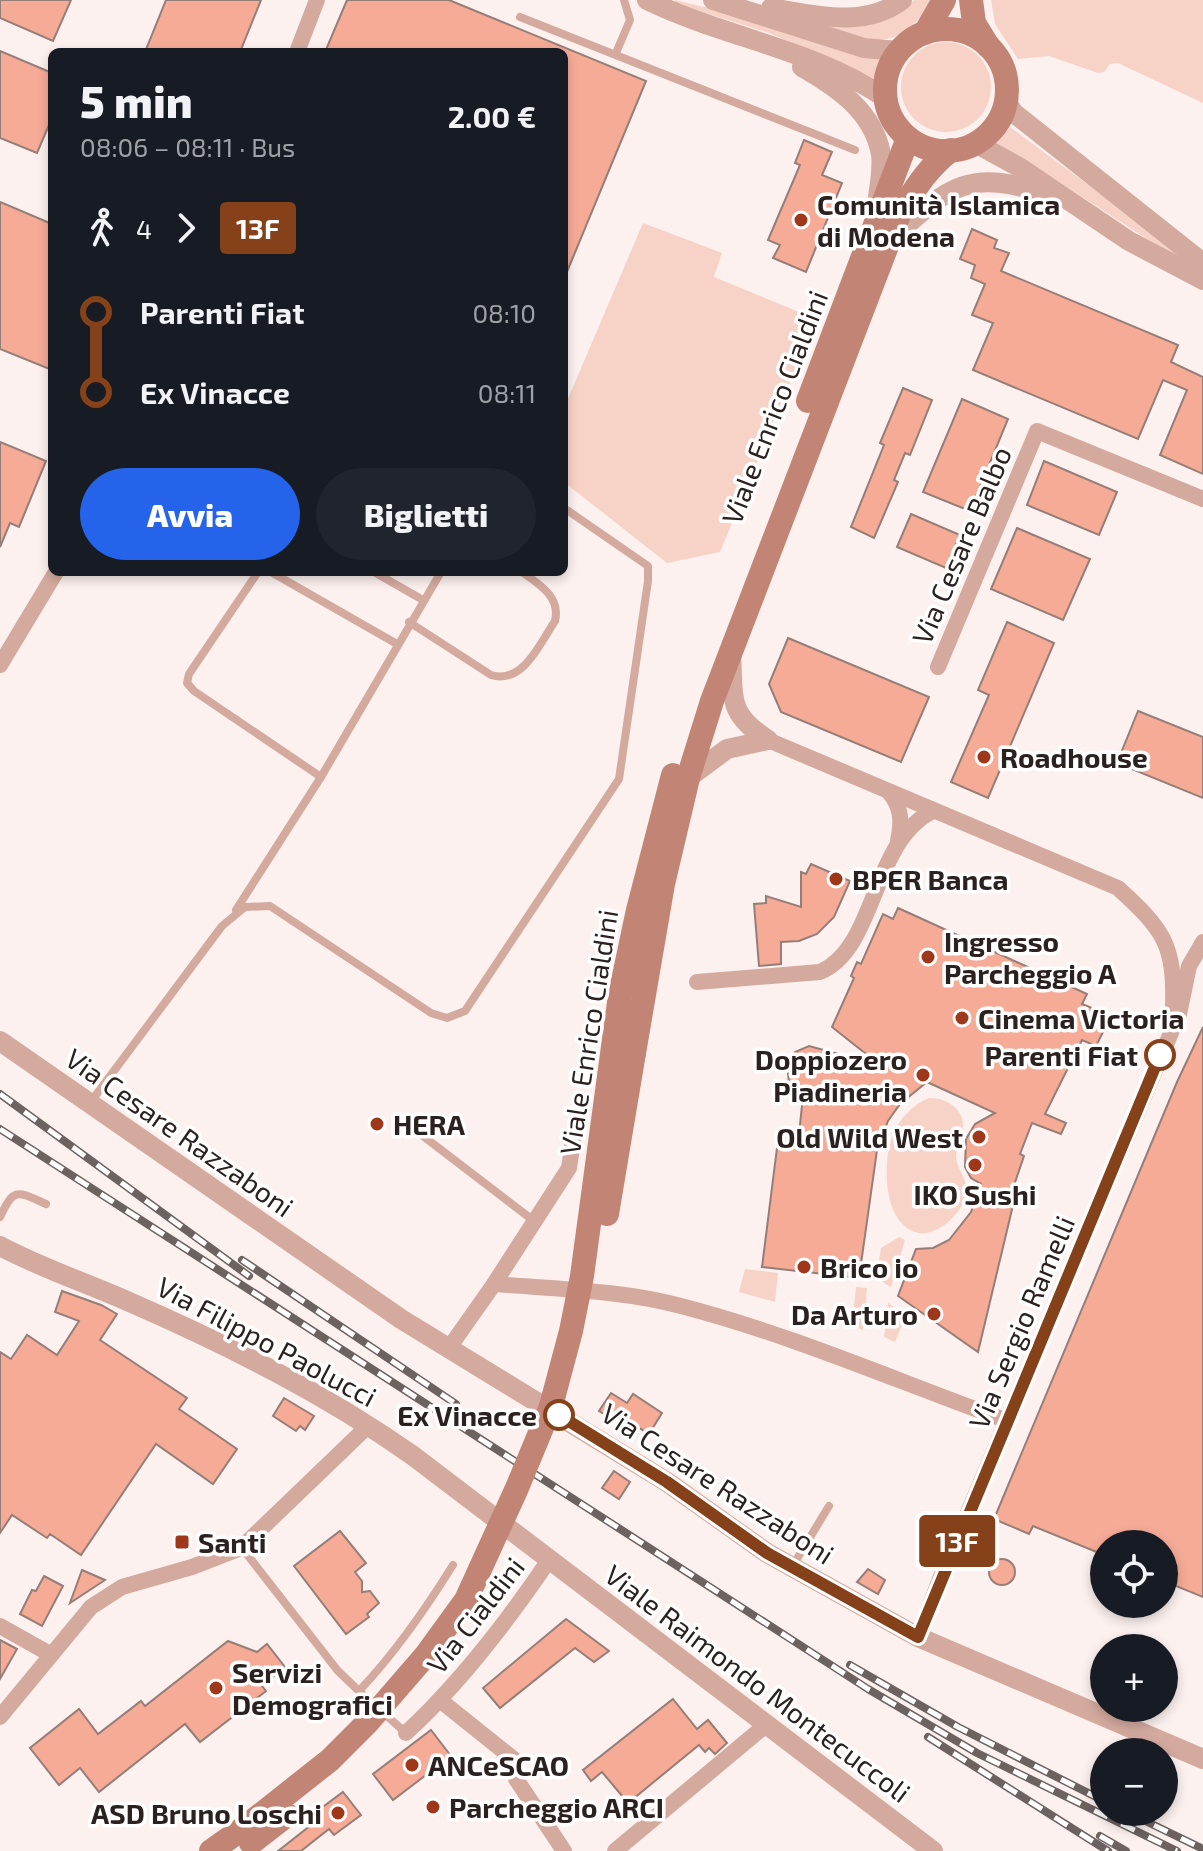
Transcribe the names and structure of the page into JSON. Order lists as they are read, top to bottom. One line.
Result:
{"streets":{"main road":["Viale Enrico Cialdini"],"street":["Via Cesare Balbo","Via Cesare Razzaboni","Via Sergio Ramelli","Via Filippo Paolucci","Via Cialdini","Viale Raimondo Montecuccoli"]},"crossings":[["Via Cesare Razzaboni","Via Sergio Ramelli"],["Via Filippo Paolucci","Via Cialdini"],["Via Filippo Paolucci","Viale Raimondo Montecuccoli"],["Via Cialdini","Viale Raimondo Montecuccoli"]],"places":{"other":["Comunità Islamica di Modena","Roadhouse","BPER Banca","Ingresso Parcheggio A","Cinema Victoria","Parenti Fiat","Doppiozero Piadineria","HERA","Old Wild West","IKO Sushi","Brico io","Da Arturo","Ex Vinacce","Servizi Demografici","ANCeSCAO","Parcheggio ARCI","ASD Bruno Loschi"],"transit":["Santi"]},"lines":["bus line 13F"],"page":{"on_map":"13F","heading":["5 min","08:06 – 08:11 · Bus","2.00 €"],"legs":["4","13F"],"list":[{"name":"Parenti Fiat","value":"08:10"},{"name":"Ex Vinacce","value":"08:11"}],"buttons":["Avvia","Biglietti"],"map_buttons":["+","−"]}}
